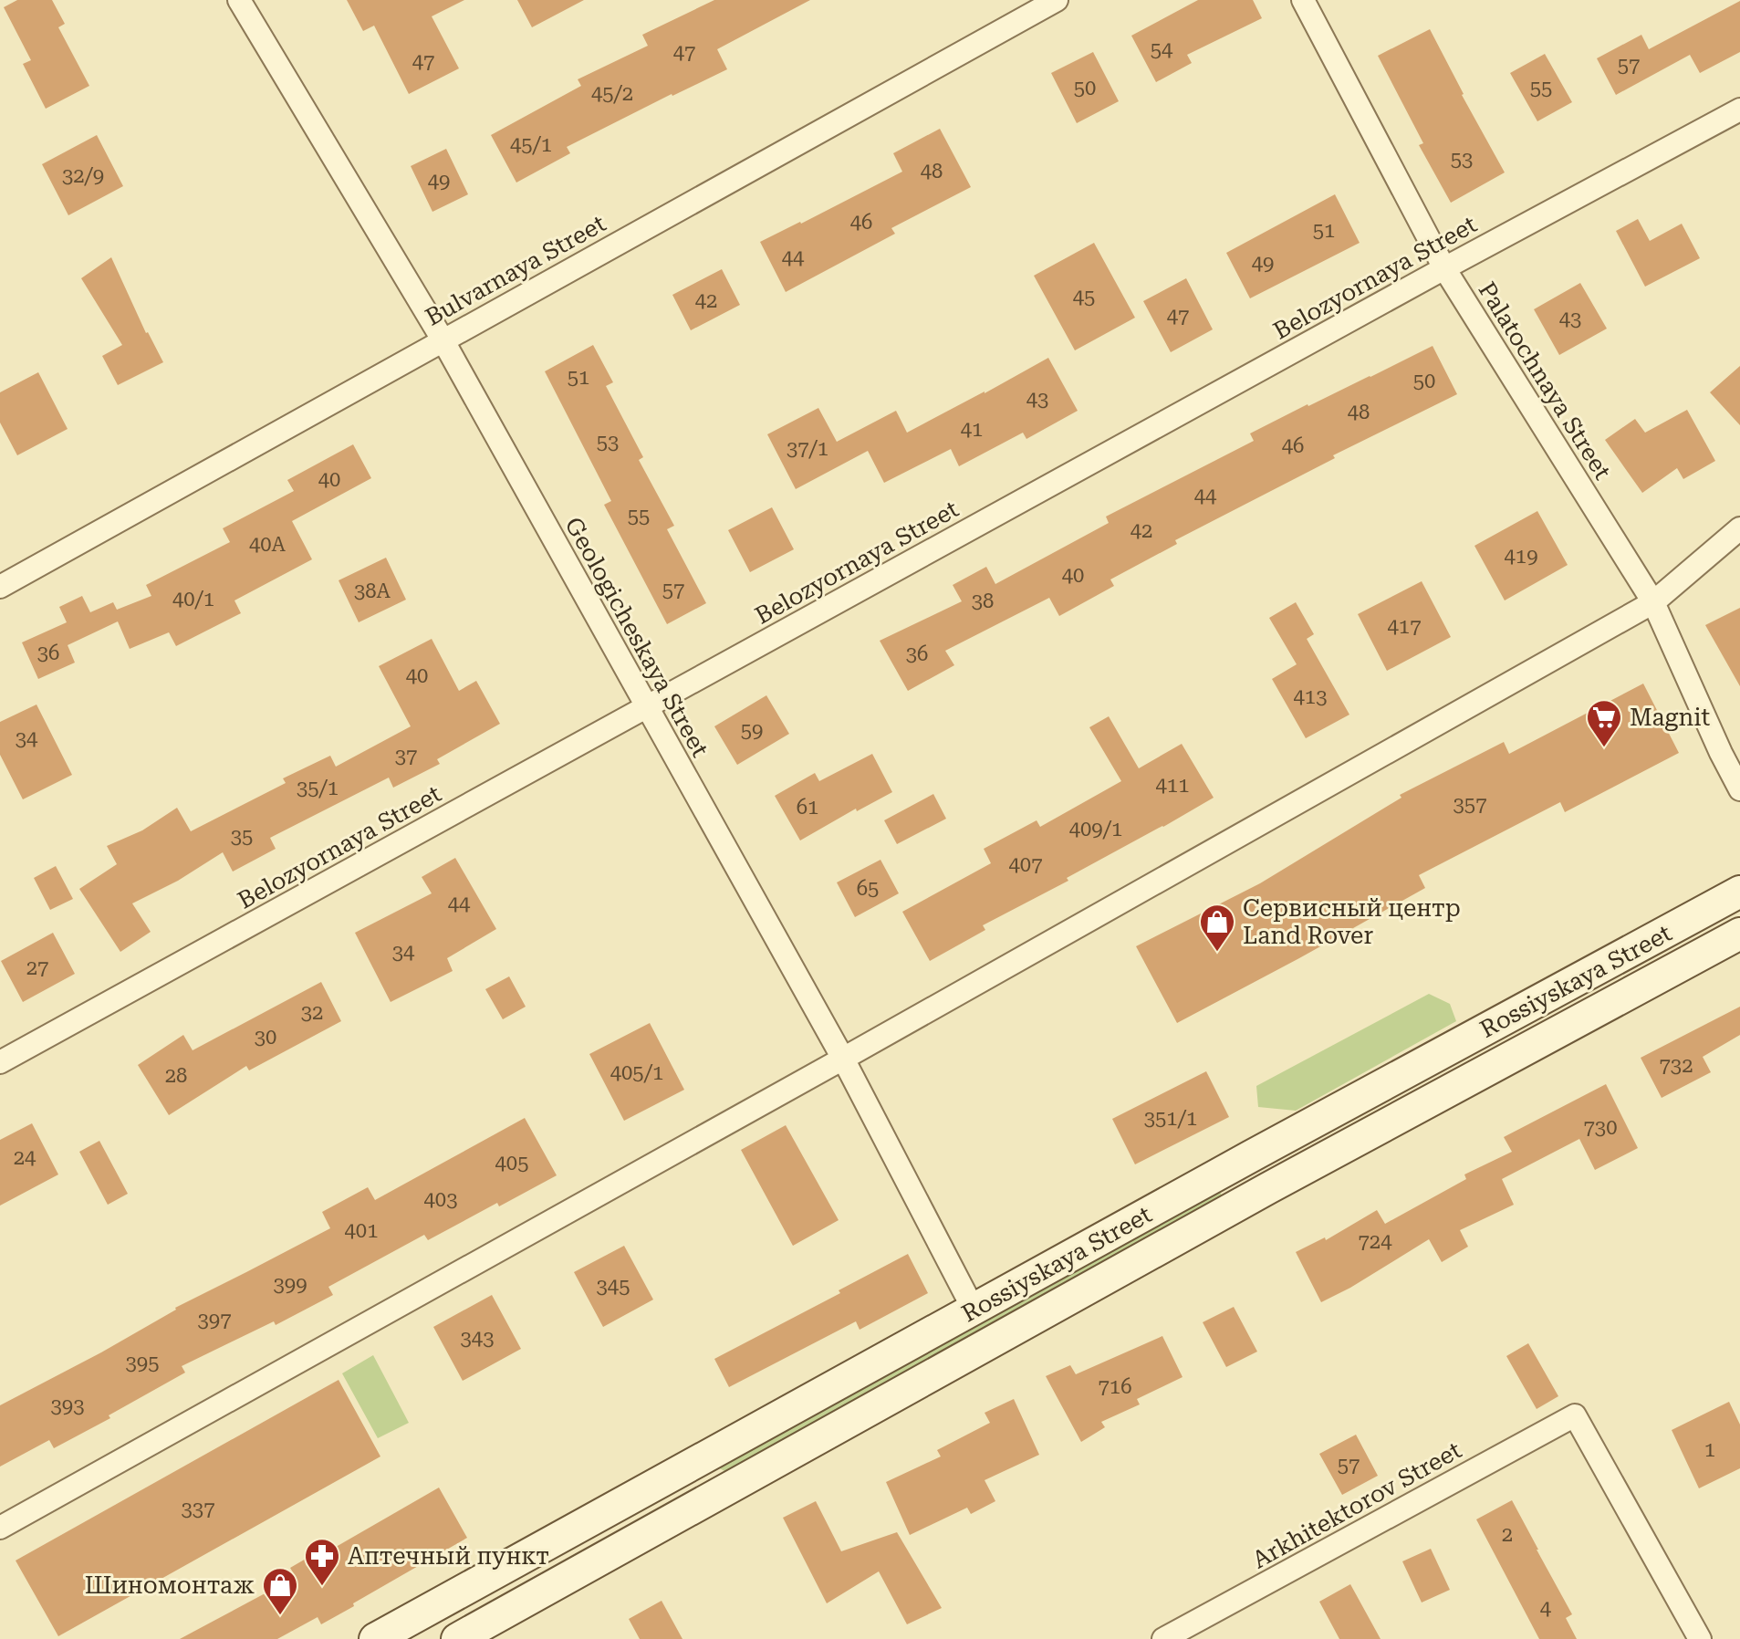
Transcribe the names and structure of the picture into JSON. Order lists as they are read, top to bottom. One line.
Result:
{"streets":{"main road":["Rossiyskaya Street"],"street":["Bulvarnaya Street","Belozyornaya Street","Palatochnaya Street","Geologicheskaya Street","Arkhitektorov Street"]},"crossings":[["Bulvarnaya Street","Geologicheskaya Street"],["Belozyornaya Street","Palatochnaya Street"],["Belozyornaya Street","Geologicheskaya Street"],["Geologicheskaya Street","Rossiyskaya Street"]],"places":{"supermarket":["Magnit"],"shop":["Сервисный центр Land Rover","Шиномонтаж"],"pharmacy":["Аптечный пункт"]},"house_numbers":["54","47","47","57","50","55","45/2","45/1","53","48","32/9","49","46","51","44","49","45","42","47","43","51","50","43","48","41","53","46","37/1","40","44","55","42","40А","419","40","57","38А","40/1","38","417","36","36","40","413","59","34","37","411","35/1","357","61","409/1","35","407","65","44","34","27","32","30","732","405/1","28","351/1","730","24","405","403","401","724","399","345","397","343","395","716","393","1","57","337","2","4"]}
